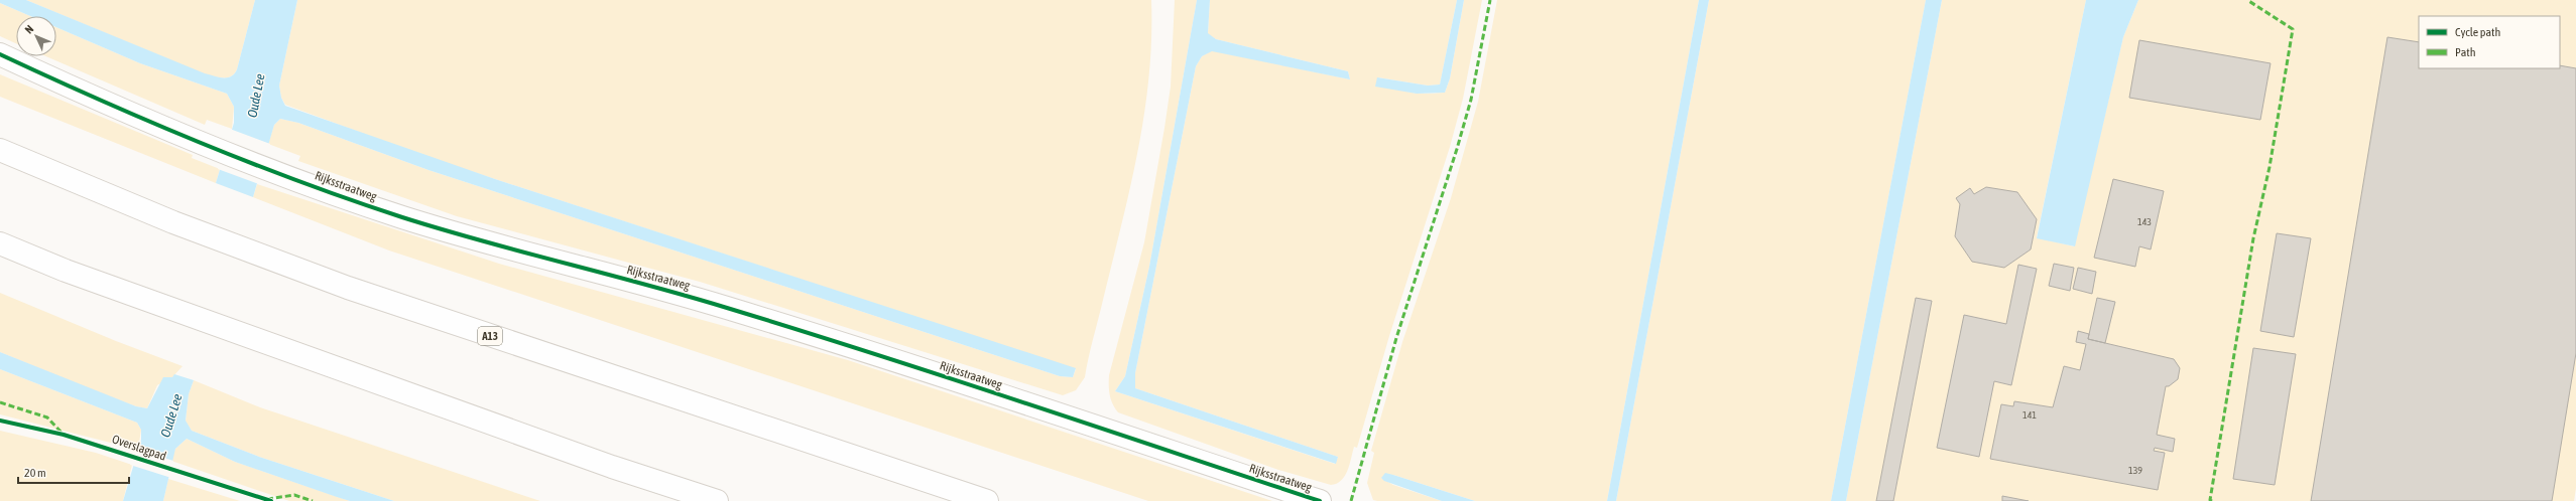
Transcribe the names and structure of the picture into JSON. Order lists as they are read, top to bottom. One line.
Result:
{"streets":{"main road":["Rijksstraatweg","A13"],"cycle path":["Overslagpad"]},"water":["Oude Lee"],"house_numbers":["143","141","139"],"legend":["Cycle path","Path"],"scale_bar":"20 m","north":"top left"}
